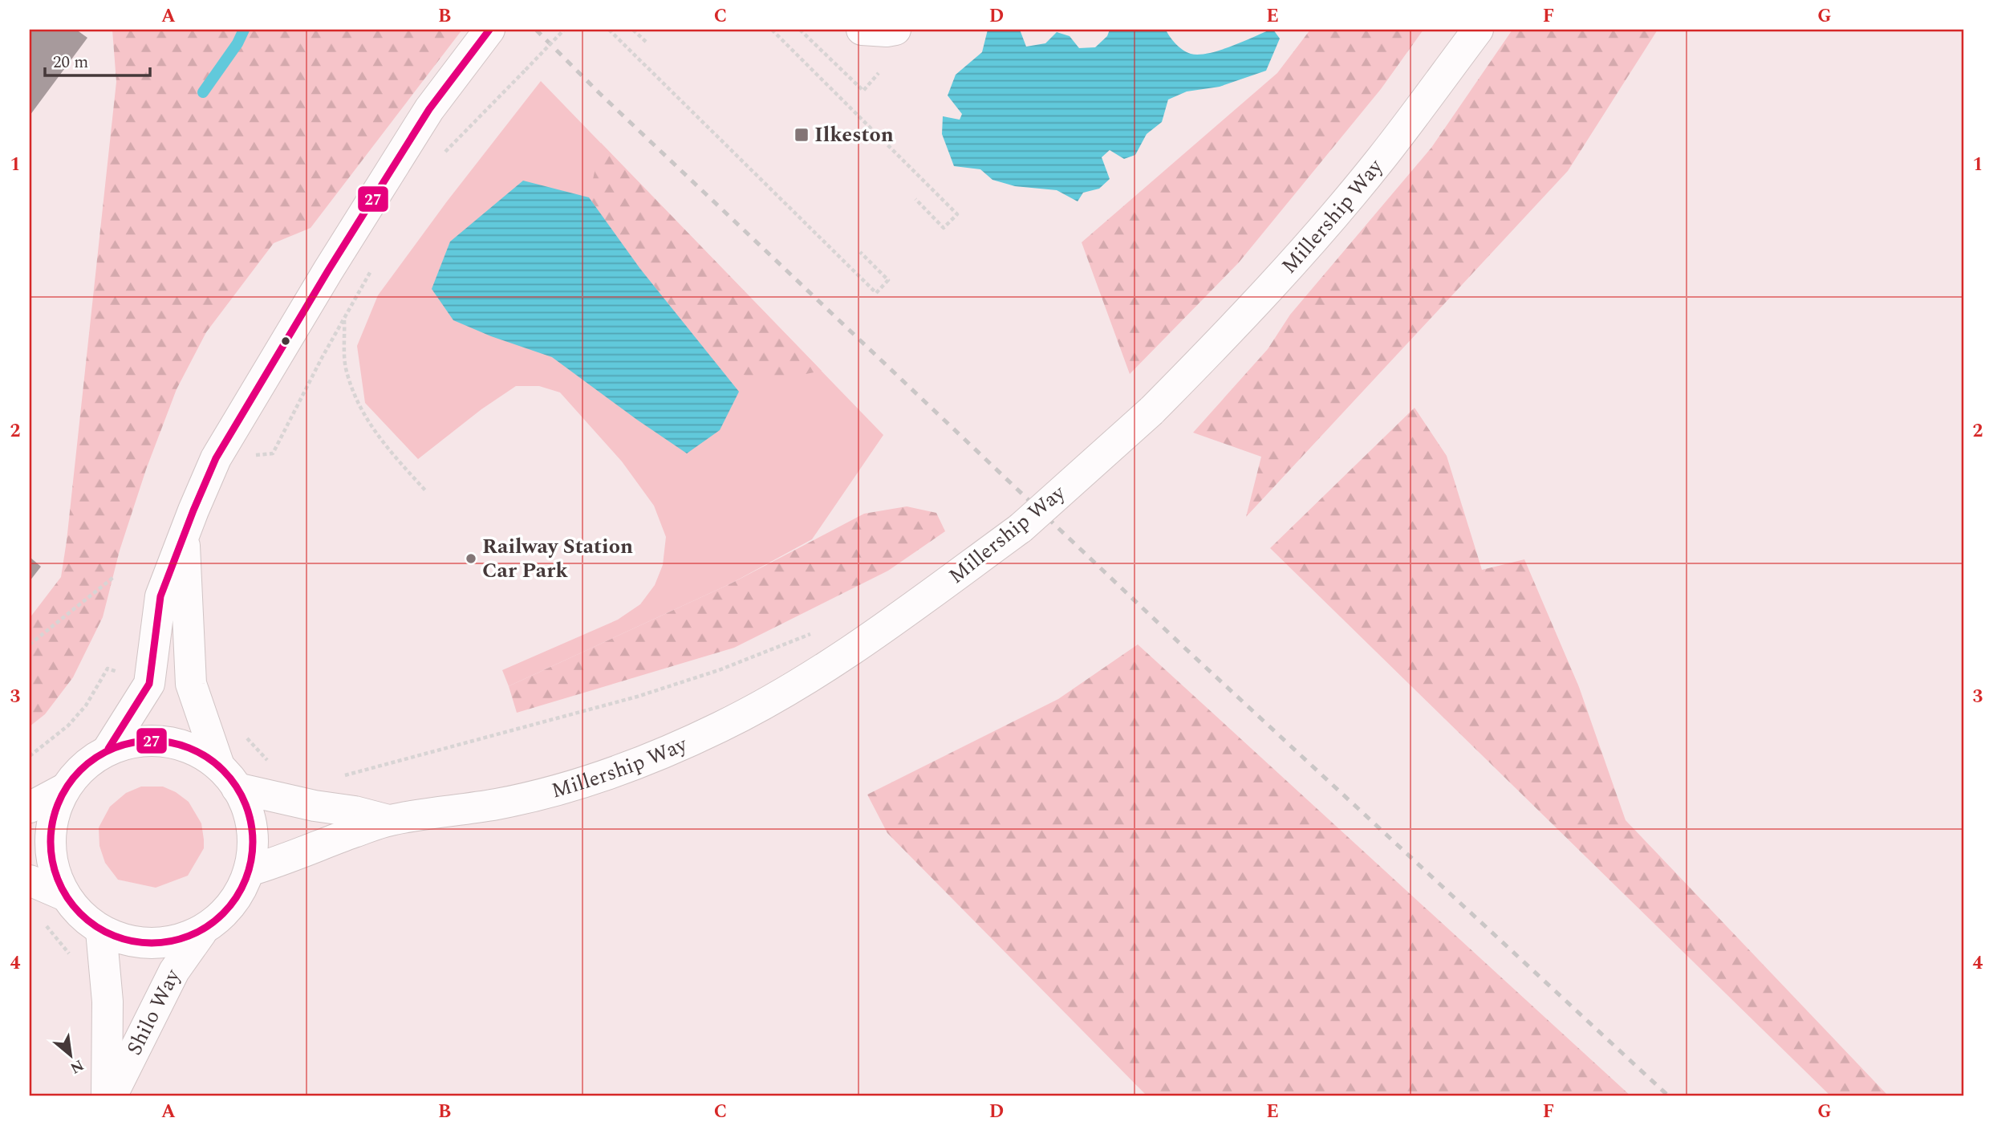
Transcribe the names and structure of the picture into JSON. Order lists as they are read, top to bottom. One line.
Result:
{"streets":{"main road":["Millership Way","Shilo Way"]},"places":{"transit":["Ilkeston"],"other":["Railway Station Car Park"]},"lines":["transit line 27"],"scale_bar":"20 m","north":"bottom right","grid":{"columns":["A","B","C","D","E","F","G"],"rows":["1","2","3","4"]}}
